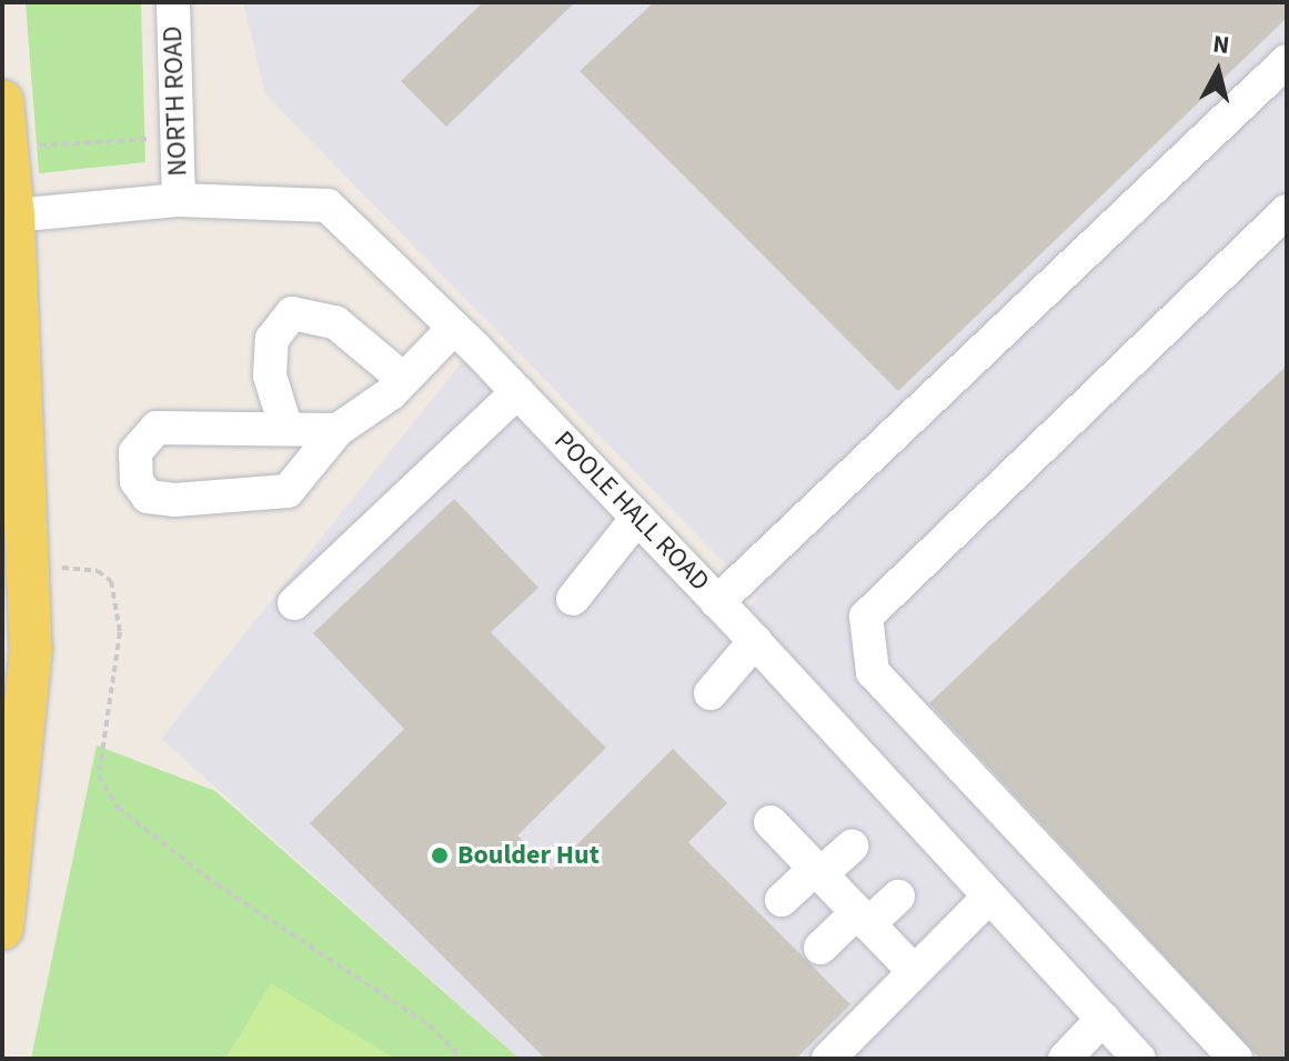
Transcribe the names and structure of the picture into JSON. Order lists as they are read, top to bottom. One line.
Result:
{"streets":{"street":["NORTH ROAD","POOLE HALL ROAD"]},"crossings":[["NORTH ROAD","POOLE HALL ROAD"]],"places":["Boulder Hut"],"north":"top"}
